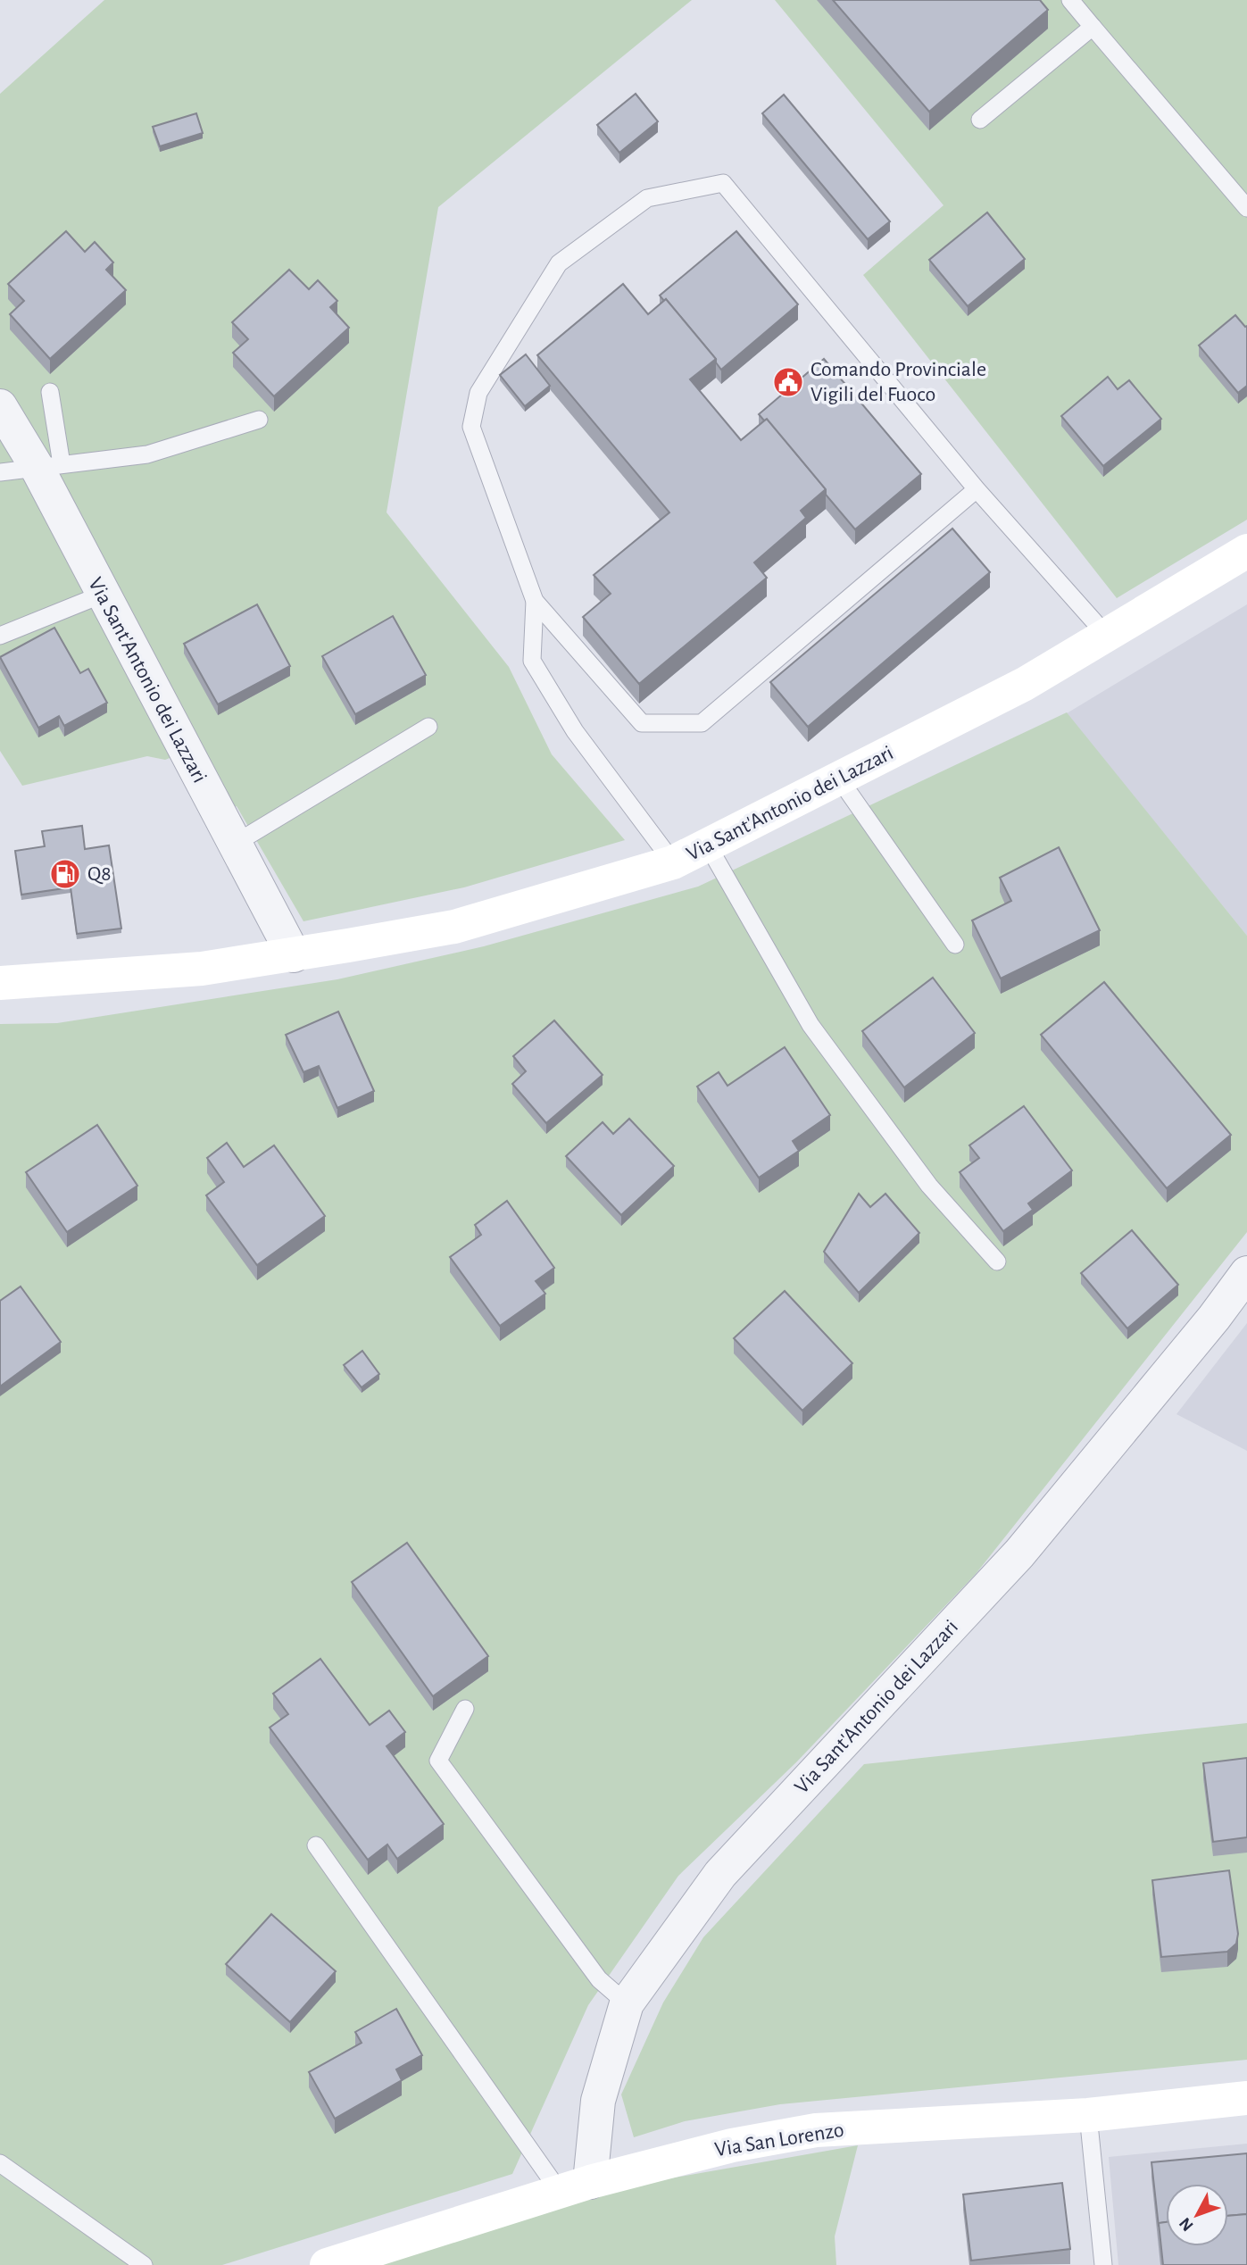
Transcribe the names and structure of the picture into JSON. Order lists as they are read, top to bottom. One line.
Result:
{"streets":{"street":["Via Sant'Antonio dei Lazzari","Via San Lorenzo"]},"crossings":[["Via Sant'Antonio dei Lazzari","Via San Lorenzo"]],"places":{"public building":["Comando Provinciale Vigili del Fuoco"],"fuel station":["Q8"]},"north":"bottom left"}
